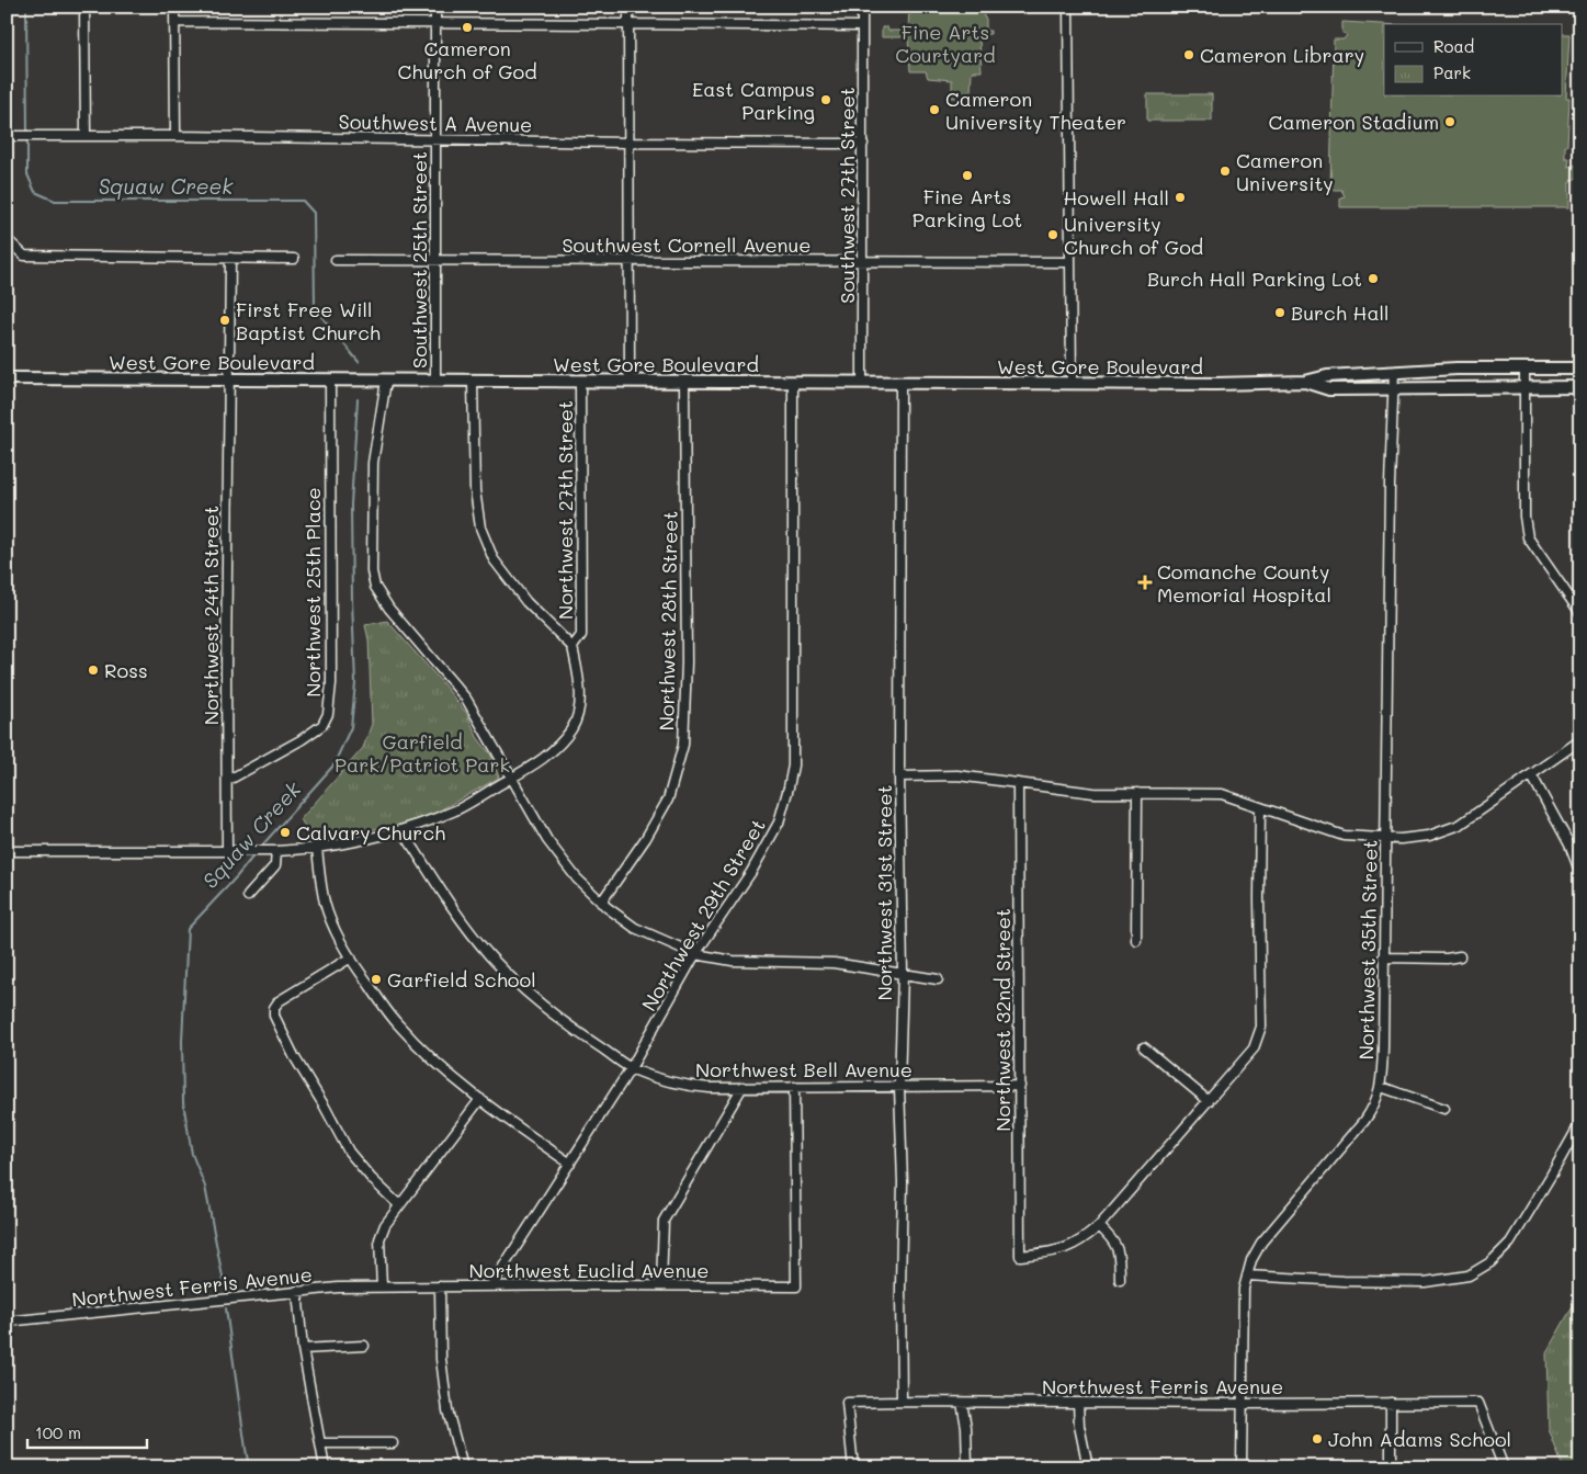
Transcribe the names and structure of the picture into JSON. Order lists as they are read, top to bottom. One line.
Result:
{"streets":{"main road":["West Gore Boulevard"],"street":["Southwest A Avenue","Southwest 27th Street","Southwest Cornell Avenue","Southwest 25th Street","Northwest 27th Street","Northwest 25th Place","Northwest 24th Street","Northwest 28th Street","Northwest 31st Street","Northwest 29th Street","Northwest 35th Street","Northwest 32nd Street","Northwest Bell Avenue","Northwest Euclid Avenue","Northwest Ferris Avenue"]},"crossings":[["Southwest A Avenue","Southwest 27th Street"],["Southwest A Avenue","Southwest 25th Street"],["Southwest 27th Street","Southwest Cornell Avenue"],["Southwest 27th Street","West Gore Boulevard"],["Southwest Cornell Avenue","Southwest 25th Street"],["Southwest 25th Street","West Gore Boulevard"],["West Gore Boulevard","Northwest 27th Street"],["West Gore Boulevard","Northwest 25th Place"],["West Gore Boulevard","Northwest 24th Street"],["West Gore Boulevard","Northwest 28th Street"],["West Gore Boulevard","Northwest 31st Street"],["West Gore Boulevard","Northwest 29th Street"],["West Gore Boulevard","Northwest 35th Street"],["Northwest 27th Street","Northwest Bell Avenue"],["Northwest 25th Place","Northwest 24th Street"],["Northwest 31st Street","Northwest Bell Avenue"],["Northwest 31st Street","Northwest Ferris Avenue"],["Northwest 29th Street","Northwest Bell Avenue"],["Northwest 29th Street","Northwest Euclid Avenue"],["Northwest 35th Street","Northwest Ferris Avenue"],["Northwest 32nd Street","Northwest Bell Avenue"],["Northwest Bell Avenue","Northwest Euclid Avenue"],["Northwest Euclid Avenue","Northwest Ferris Avenue"]],"water":["Squaw Creek"],"parks":["Fine Arts Courtyard","Garfield Park/Patriot Park"],"places":{"other":["Cameron Church of God","Cameron Library","East Campus Parking","Cameron University Theater","Cameron Stadium","Cameron University","Fine Arts Parking Lot","Howell Hall","University Church of God","Burch Hall Parking Lot","Burch Hall","First Free Will Baptist Church","Ross","Calvary Church","Garfield School","John Adams School"],"health":["Comanche County Memorial Hospital"]},"legend":["Road","Park"],"scale_bar":"100 m"}
